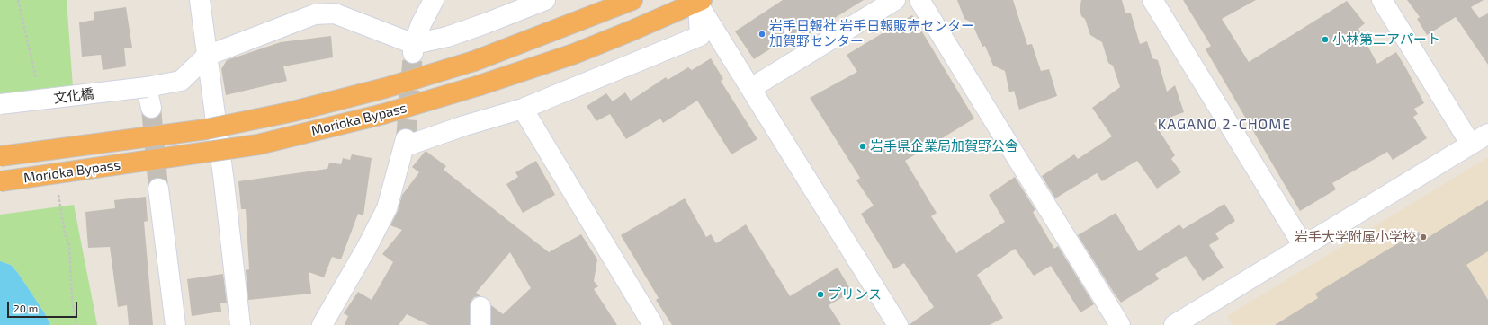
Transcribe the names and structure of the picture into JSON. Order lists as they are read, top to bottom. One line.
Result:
{"streets":{"highway":["Morioka Bypass"],"street":["文化橋"]},"districts":["KAGANO 2-CHOME"],"places":["岩手日報社 岩手日報販売センター 加賀野センター","小林第二アパート","岩手県企業局加賀野公舎","岩手大学附属小学校","プリンス"],"scale_bar":"20 m"}
